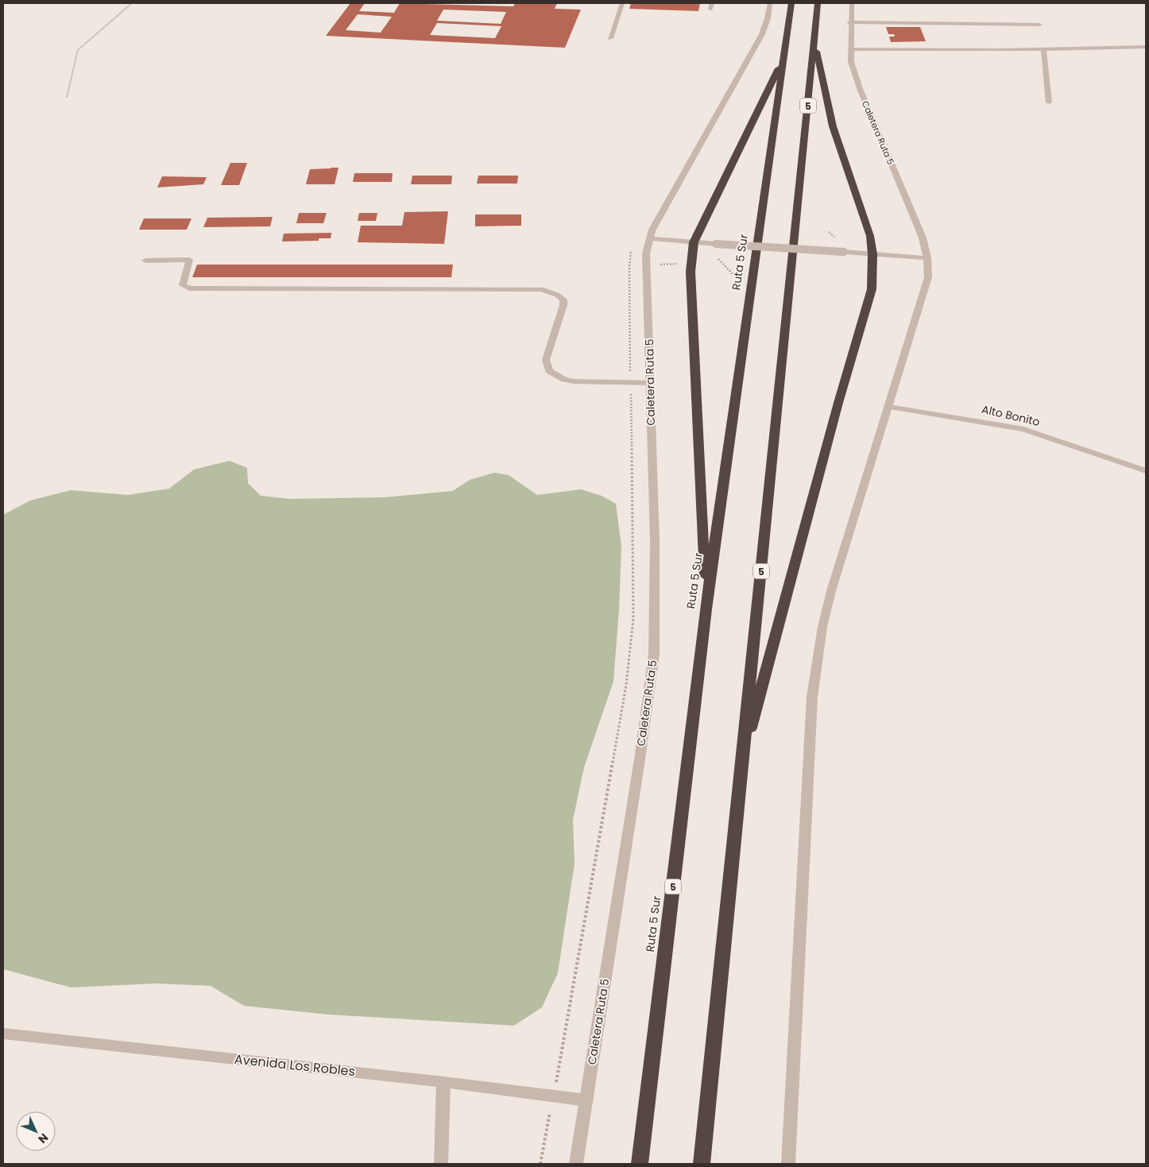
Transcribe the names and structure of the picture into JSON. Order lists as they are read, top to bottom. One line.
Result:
{"streets":{"highway":["5","Ruta 5 Sur"],"street":["Caletera Ruta 5","Alto Bonito","Avenida Los Robles"]},"crossings":[["Caletera Ruta 5","Alto Bonito"],["Caletera Ruta 5","Avenida Los Robles"]],"north":"bottom right"}
